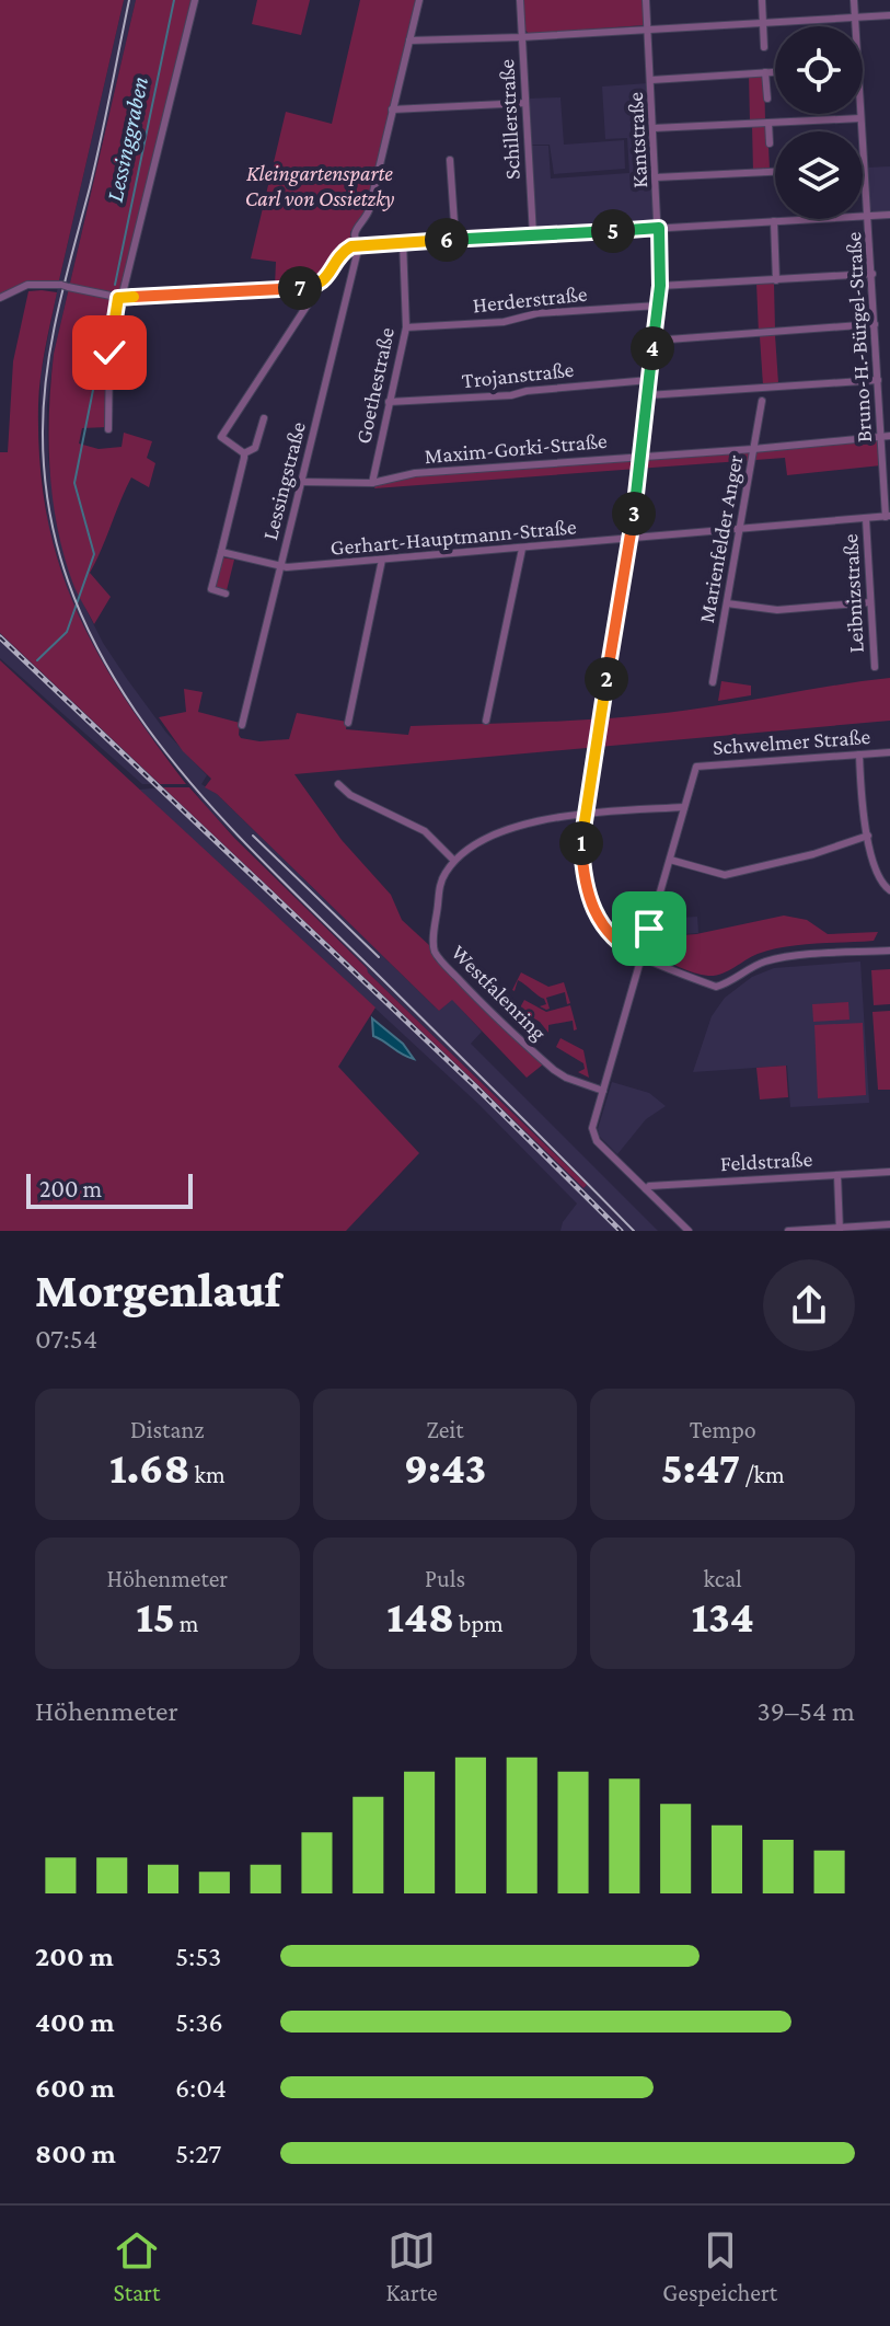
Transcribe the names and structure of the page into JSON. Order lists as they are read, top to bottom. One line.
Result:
{"streets":{"street":["Schillerstraße","Kantstraße","Herderstraße","Bruno-H.-Bürgel-Straße","Trojanstraße","Goethestraße","Maxim-Gorki-Straße","Lessingstraße","Gerhart-Hauptmann-Straße","Marienfelder Anger","Leibnizstraße","Schwelmer Straße","Westfalenring","Feldstraße"]},"crossings":[["Kantstraße","Herderstraße"],["Kantstraße","Trojanstraße"],["Kantstraße","Maxim-Gorki-Straße"],["Kantstraße","Gerhart-Hauptmann-Straße"],["Herderstraße","Goethestraße"],["Bruno-H.-Bürgel-Straße","Maxim-Gorki-Straße"],["Bruno-H.-Bürgel-Straße","Gerhart-Hauptmann-Straße"],["Trojanstraße","Goethestraße"],["Goethestraße","Maxim-Gorki-Straße"],["Maxim-Gorki-Straße","Lessingstraße"],["Maxim-Gorki-Straße","Marienfelder Anger"],["Lessingstraße","Gerhart-Hauptmann-Straße"],["Gerhart-Hauptmann-Straße","Marienfelder Anger"],["Gerhart-Hauptmann-Straße","Leibnizstraße"]],"water":["Lessinggraben"],"parks":["Kleingartensparte Carl von Ossietzky"],"scale_bar":"200 m","page":{"pins":["5","6","7","4","3","2","1"],"scale":"200 m","heading":["Morgenlauf","07:54"],"stats":[["Distanz","1.68 km"],["Zeit","9:43"],["Tempo","5:47 /km"],["Höhenmeter","15 m"],["Puls","148 bpm"],["kcal","134"]],"chart":["Höhenmeter","39–54 m"],"list":[{"name":"200 m","note":"5:53"},{"name":"400 m","note":"5:36"},{"name":"600 m","note":"6:04"},{"name":"800 m","note":"5:27"}],"tabs":["Start","Karte","Gespeichert"]}}
